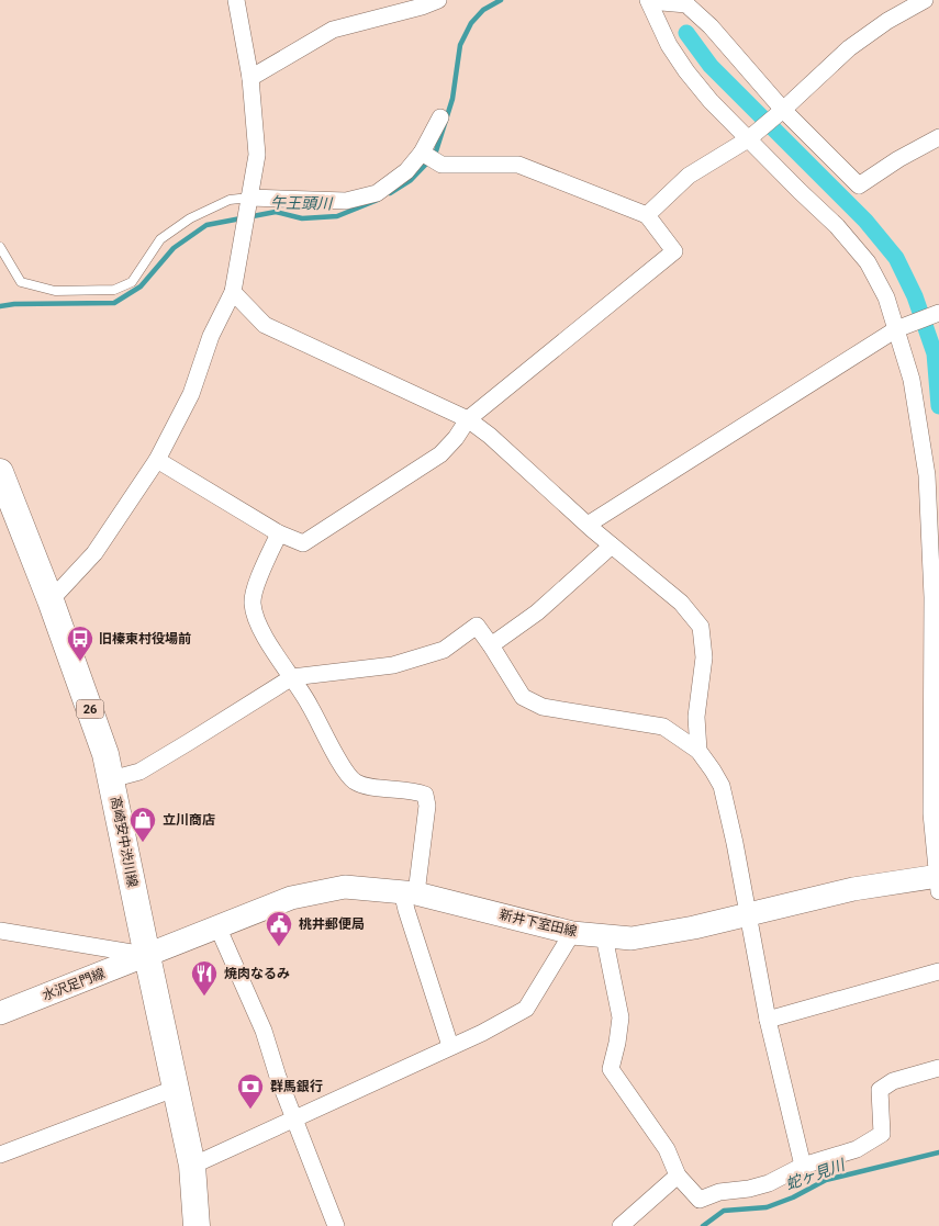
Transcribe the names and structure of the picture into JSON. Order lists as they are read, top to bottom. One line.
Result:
{"streets":{"main road":["26","高崎安中渋川線","新井下室田線","水沢足門線"]},"crossings":[["高崎安中渋川線","新井下室田線"],["高崎安中渋川線","水沢足門線"],["新井下室田線","水沢足門線"]],"water":["午王頭川","蛇ヶ見川"],"places":{"bus stop":["旧榛東村役場前"],"shop":["立川商店"],"public building":["桃井郵便局"],"restaurant":["焼肉なるみ"],"bank":["群馬銀行"]}}
